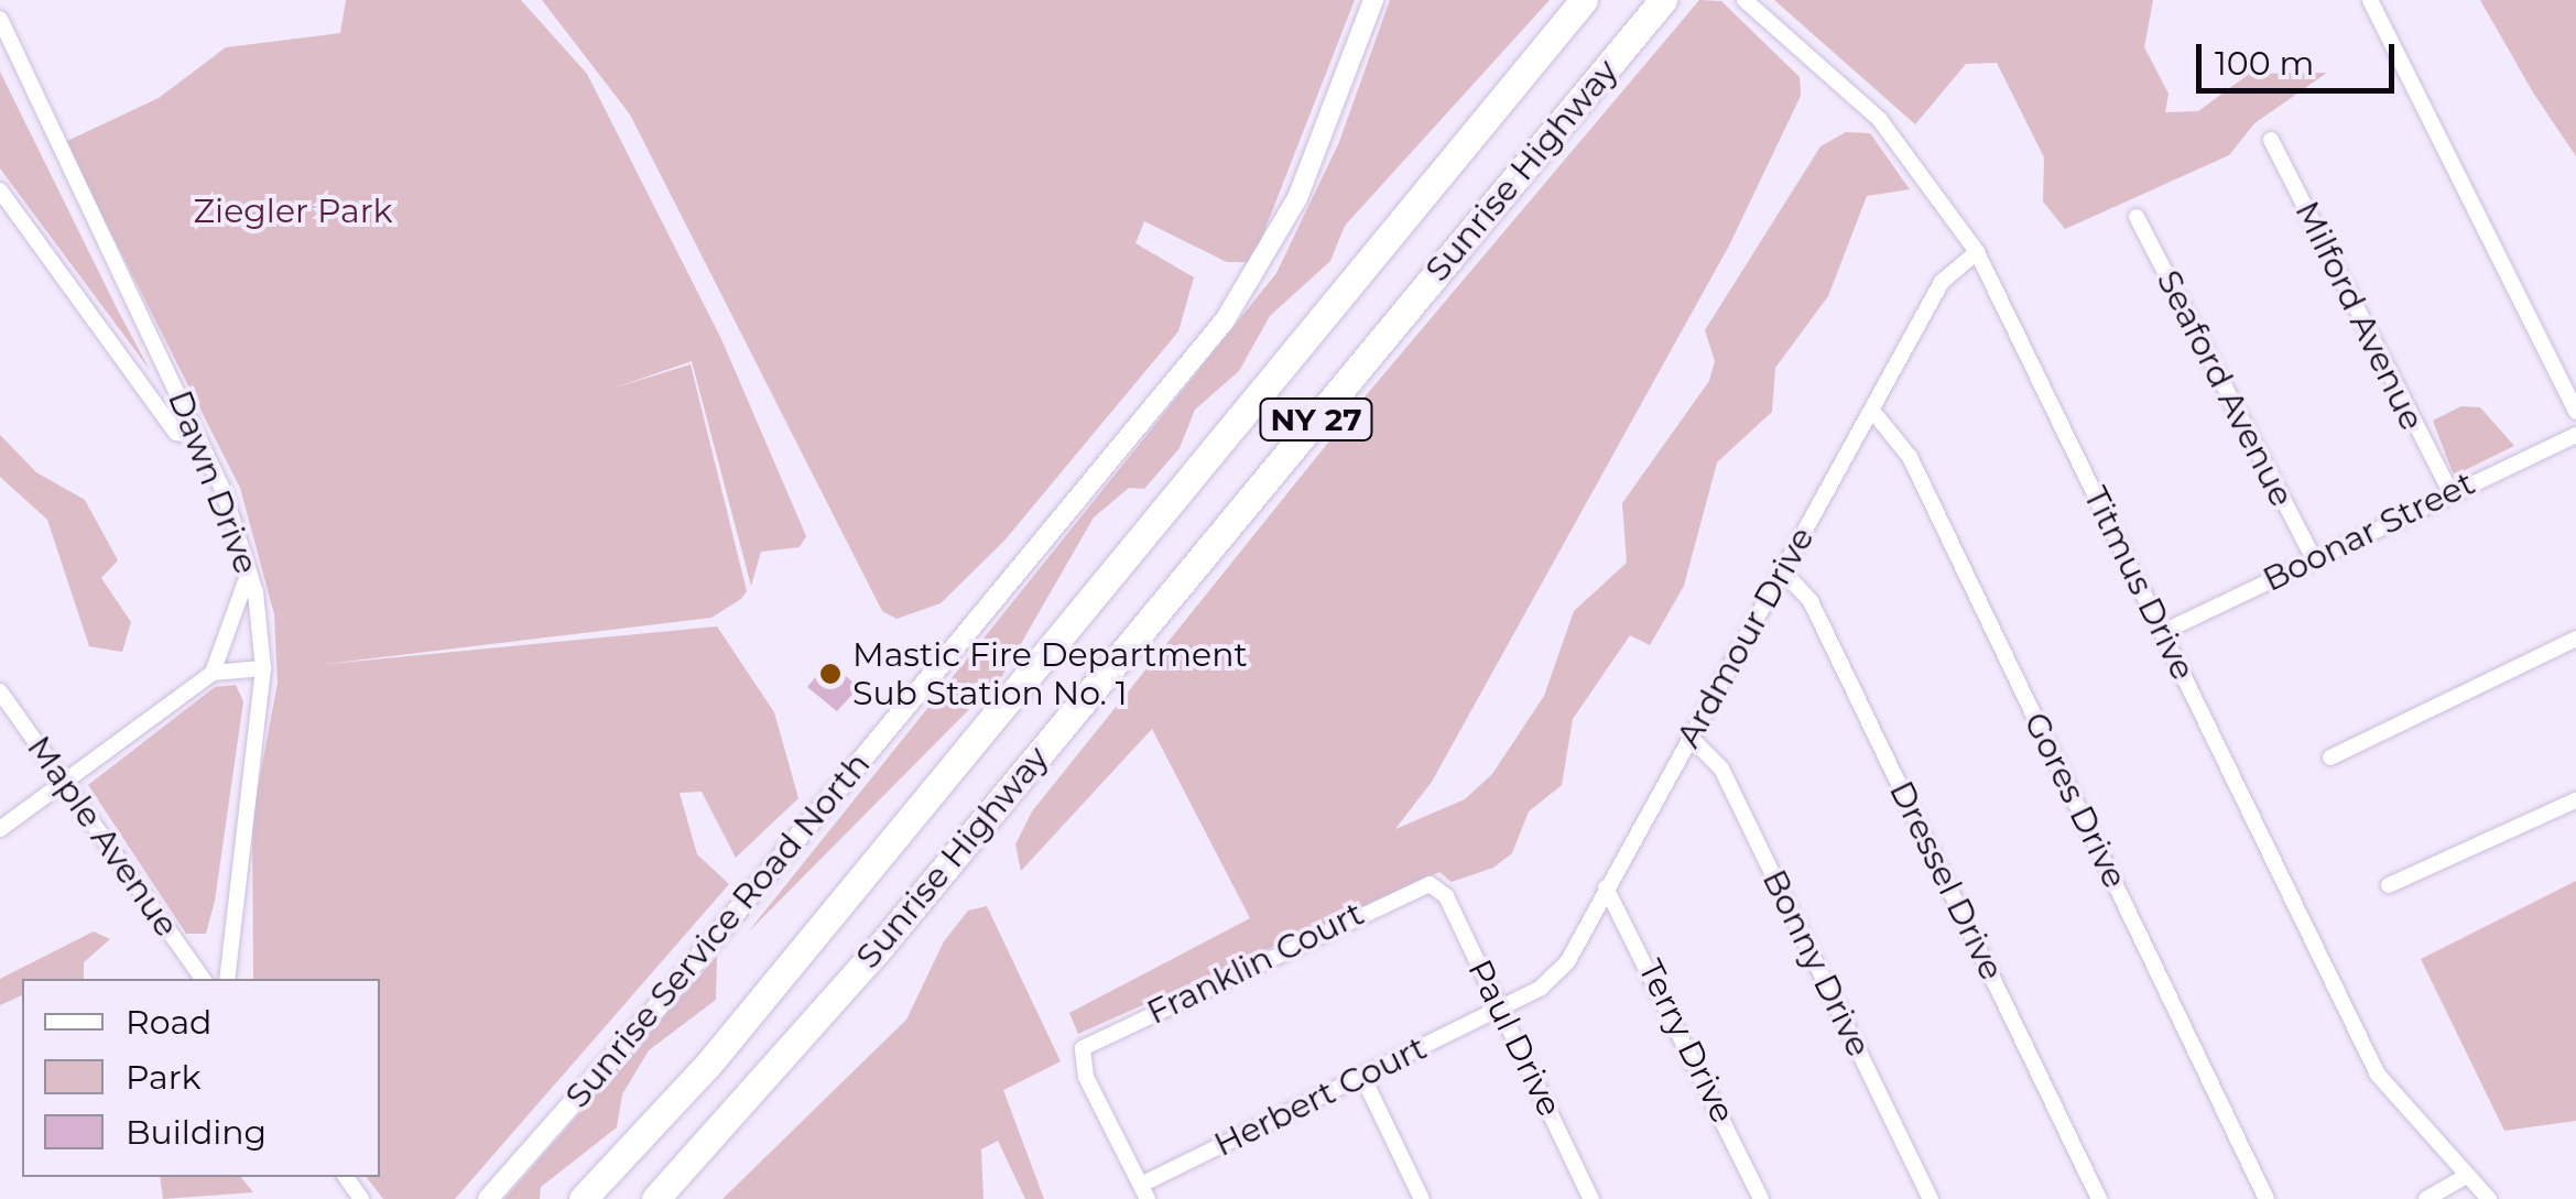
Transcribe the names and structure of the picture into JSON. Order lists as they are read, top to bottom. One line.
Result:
{"streets":{"highway":["Sunrise Highway","NY 27"],"street":["Milford Avenue","Seaford Avenue","Dawn Drive","Boonar Street","Titmus Drive","Ardmour Drive","Gores Drive","Maple Avenue","Dressel Drive","Sunrise Service Road North","Franklin Court","Bonny Drive","Paul Drive","Terry Drive","Herbert Court"]},"crossings":[["Milford Avenue","Boonar Street"],["Seaford Avenue","Boonar Street"],["Boonar Street","Titmus Drive"],["Titmus Drive","Ardmour Drive"],["Ardmour Drive","Gores Drive"],["Ardmour Drive","Dressel Drive"],["Ardmour Drive","Bonny Drive"],["Ardmour Drive","Paul Drive"],["Ardmour Drive","Terry Drive"],["Ardmour Drive","Herbert Court"],["Franklin Court","Paul Drive"],["Franklin Court","Herbert Court"],["Paul Drive","Herbert Court"]],"parks":["Ziegler Park"],"places":["Mastic Fire Department Sub Station No. 1"],"legend":["Road","Park","Building"],"scale_bar":"100 m"}
